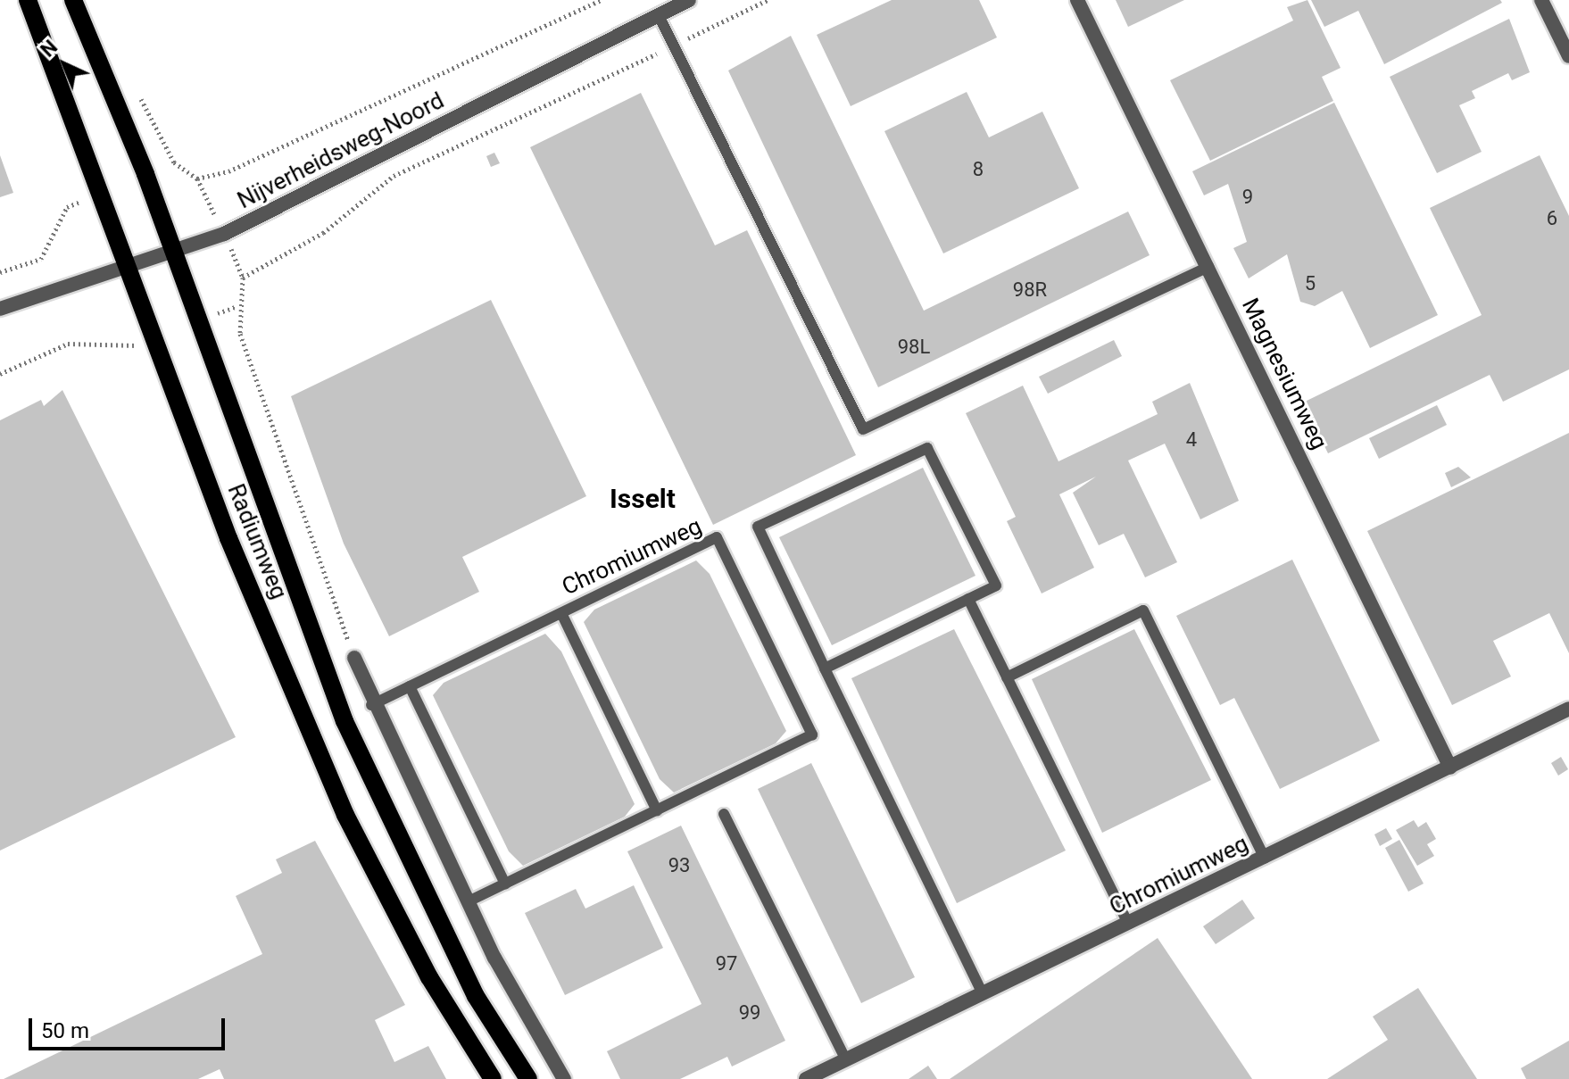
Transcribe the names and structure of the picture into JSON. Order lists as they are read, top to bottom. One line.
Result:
{"streets":{"main road":["Radiumweg"],"street":["Nijverheidsweg-Noord","Magnesiumweg","Chromiumweg"]},"crossings":[["Nijverheidsweg-Noord","Radiumweg"],["Magnesiumweg","Chromiumweg"]],"districts":["Isselt"],"house_numbers":["8","9","6","5","98R","98L","4","93","97","99"],"scale_bar":"50 m","north":"top left"}
